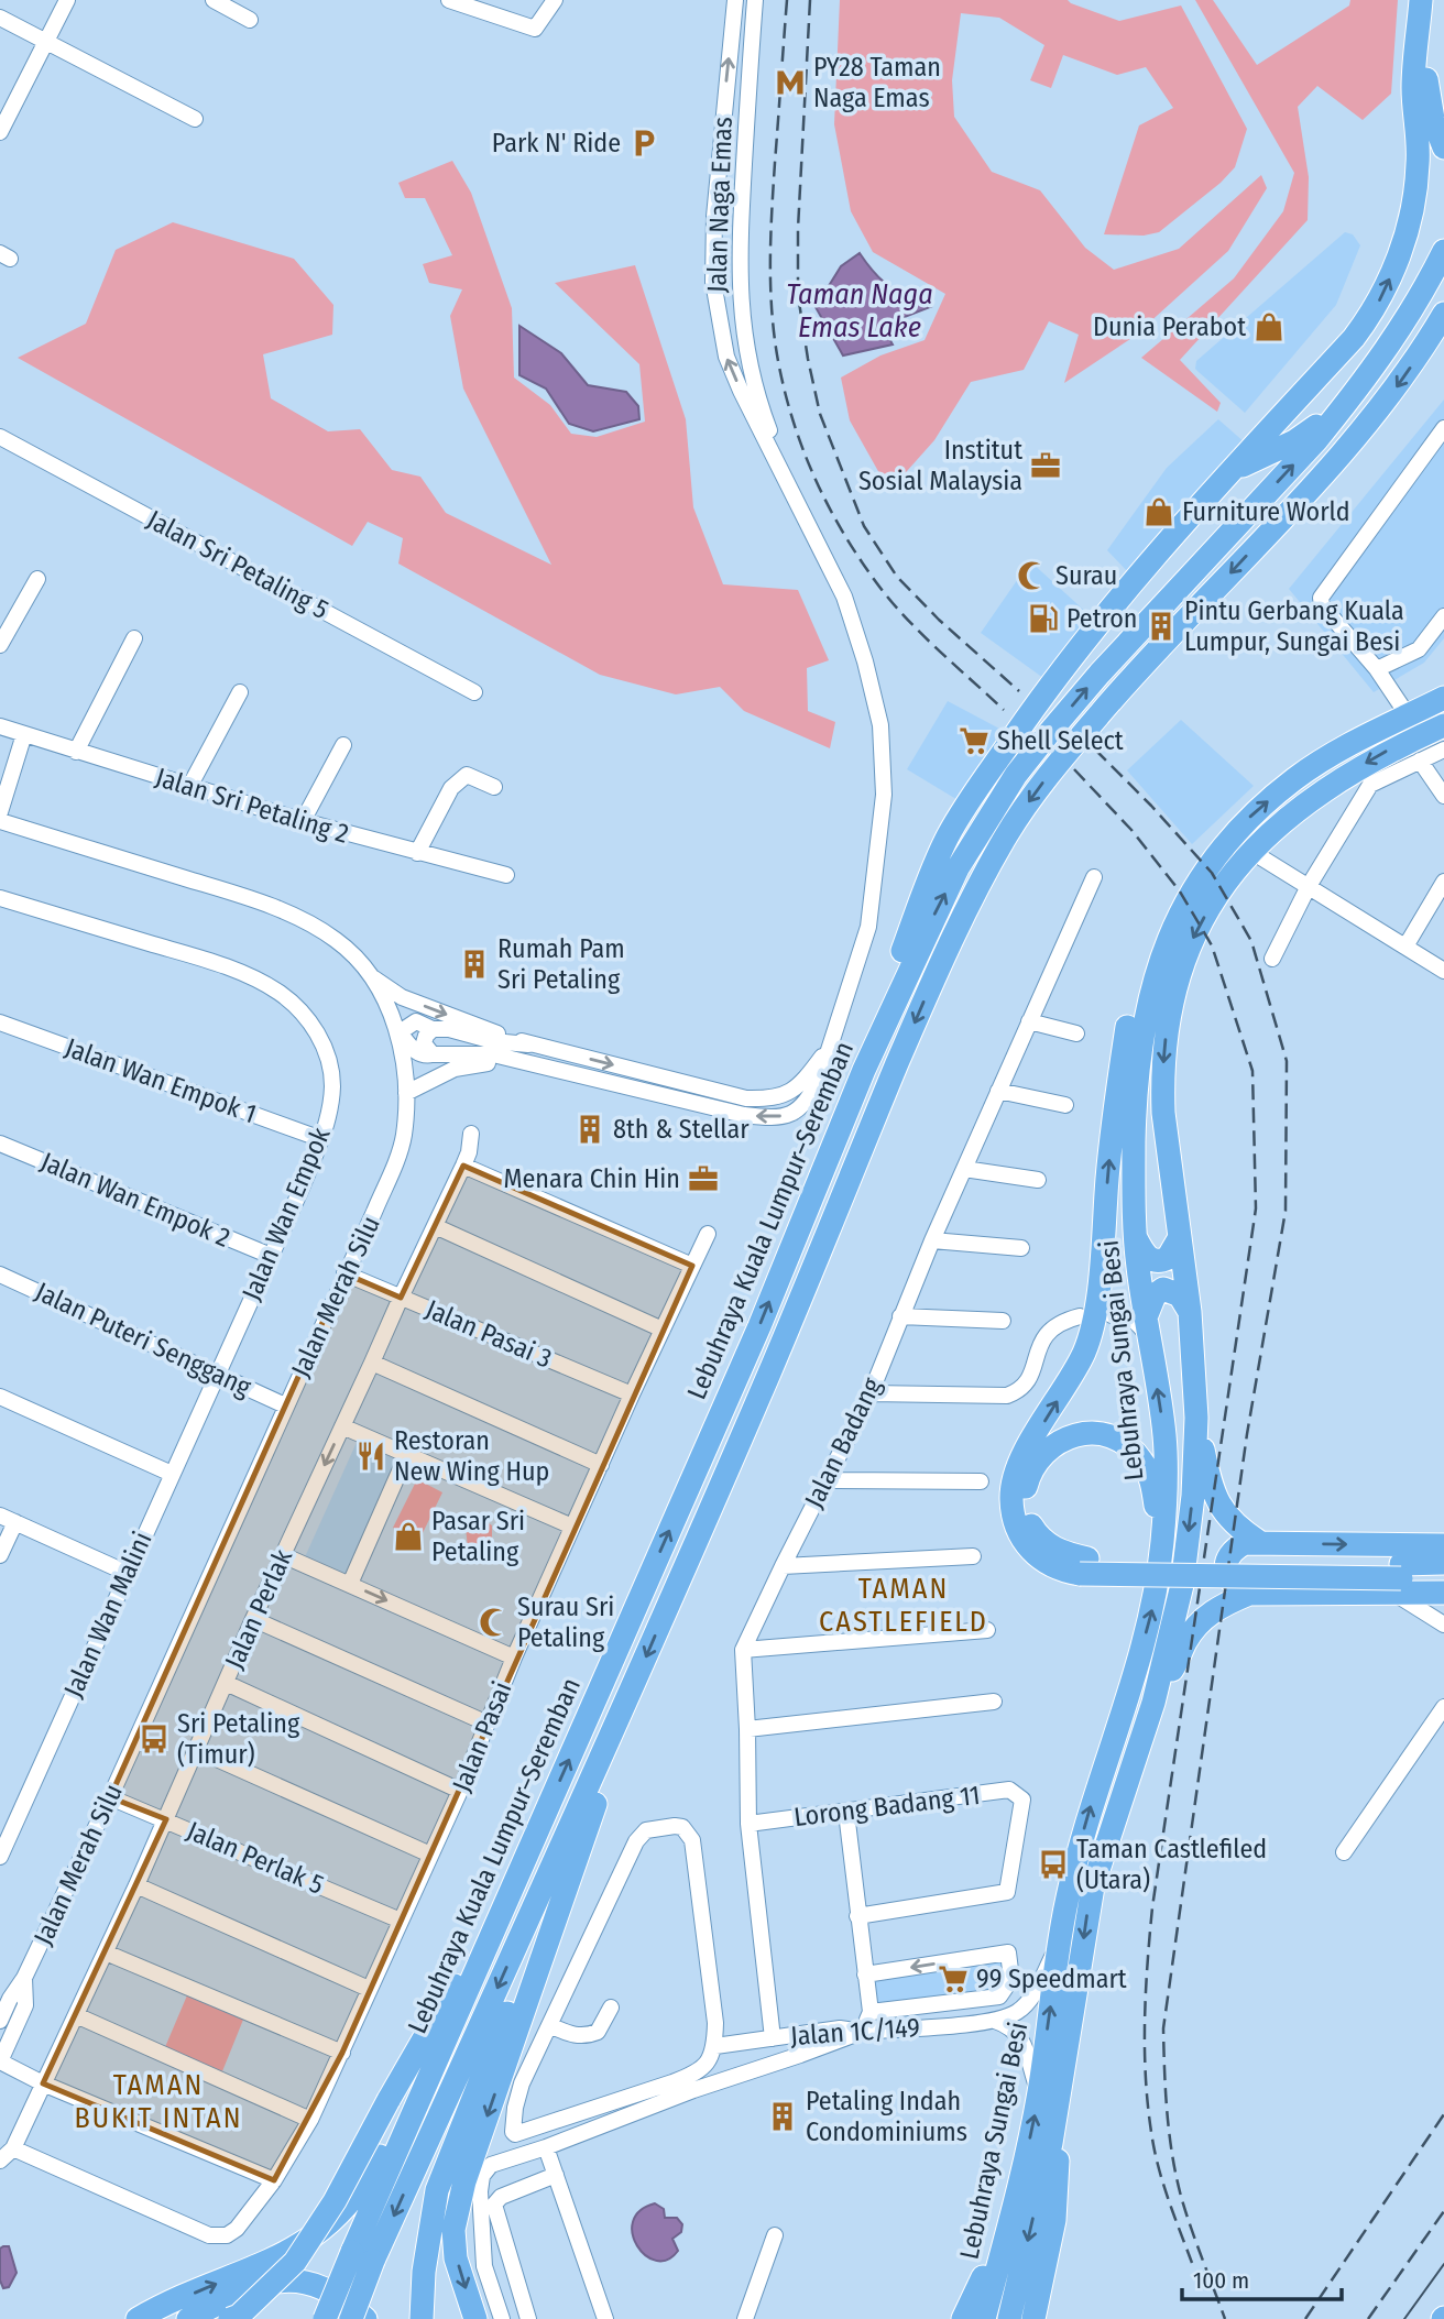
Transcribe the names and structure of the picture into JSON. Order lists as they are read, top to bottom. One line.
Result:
{"streets":{"highway":["Lebuhraya Kuala Lumpur–Seremban","Lebuhraya Sungai Besi"],"street":["Jalan Naga Emas","Jalan Sri Petaling 5","Jalan Sri Petaling 2","Jalan Wan Empok 1","Jalan Wan Empok 2","Jalan Wan Empok","Jalan Merah Silu","Jalan Pasai 3","Jalan Puteri Senggang","Jalan Badang","Jalan Perlak","Jalan Wan Malini","Jalan Pasai","Lorong Badang 11","Jalan Perlak 5","Jalan 1C/149"]},"crossings":[["Jalan Naga Emas","Jalan Merah Silu"],["Jalan Wan Empok 1","Jalan Wan Empok"],["Jalan Wan Empok 2","Jalan Wan Empok"],["Jalan Wan Empok","Jalan Puteri Senggang"],["Jalan Wan Empok","Jalan Wan Malini"],["Jalan Merah Silu","Jalan Pasai 3"],["Jalan Merah Silu","Jalan Puteri Senggang"],["Jalan Merah Silu","Jalan Perlak 5"],["Jalan Pasai 3","Jalan Perlak"],["Jalan Pasai 3","Jalan Pasai"],["Jalan Puteri Senggang","Jalan Wan Malini"],["Lebuhraya Sungai Besi","Jalan 1C/149"],["Jalan Badang","Lorong Badang 11"],["Jalan Badang","Jalan 1C/149"],["Jalan Perlak","Jalan Pasai"],["Jalan Perlak","Jalan Perlak 5"],["Jalan Pasai","Jalan Perlak 5"]],"districts":["TAMAN CASTLEFIELD","TAMAN BUKIT INTAN"],"water":["Taman Naga Emas Lake"],"places":{"metro station":["PY28 Taman Naga Emas"],"parking":["Park N' Ride"],"shop":["Dunia Perabot","Furniture World","Pasar Sri Petaling"],"office":["Institut Sosial Malaysia","Menara Chin Hin"],"mosque":["Surau","Surau Sri Petaling"],"fuel station":["Petron"],"building":["Pintu Gerbang Kuala Lumpur, Sungai Besi","Rumah Pam Sri Petaling","8th & Stellar","Petaling Indah Condominiums"],"supermarket":["Shell Select","99 Speedmart"],"restaurant":["Restoran New Wing Hup"],"bus stop":["Sri Petaling (Timur)","Taman Castlefiled (Utara)"]},"scale_bar":"100 m"}
